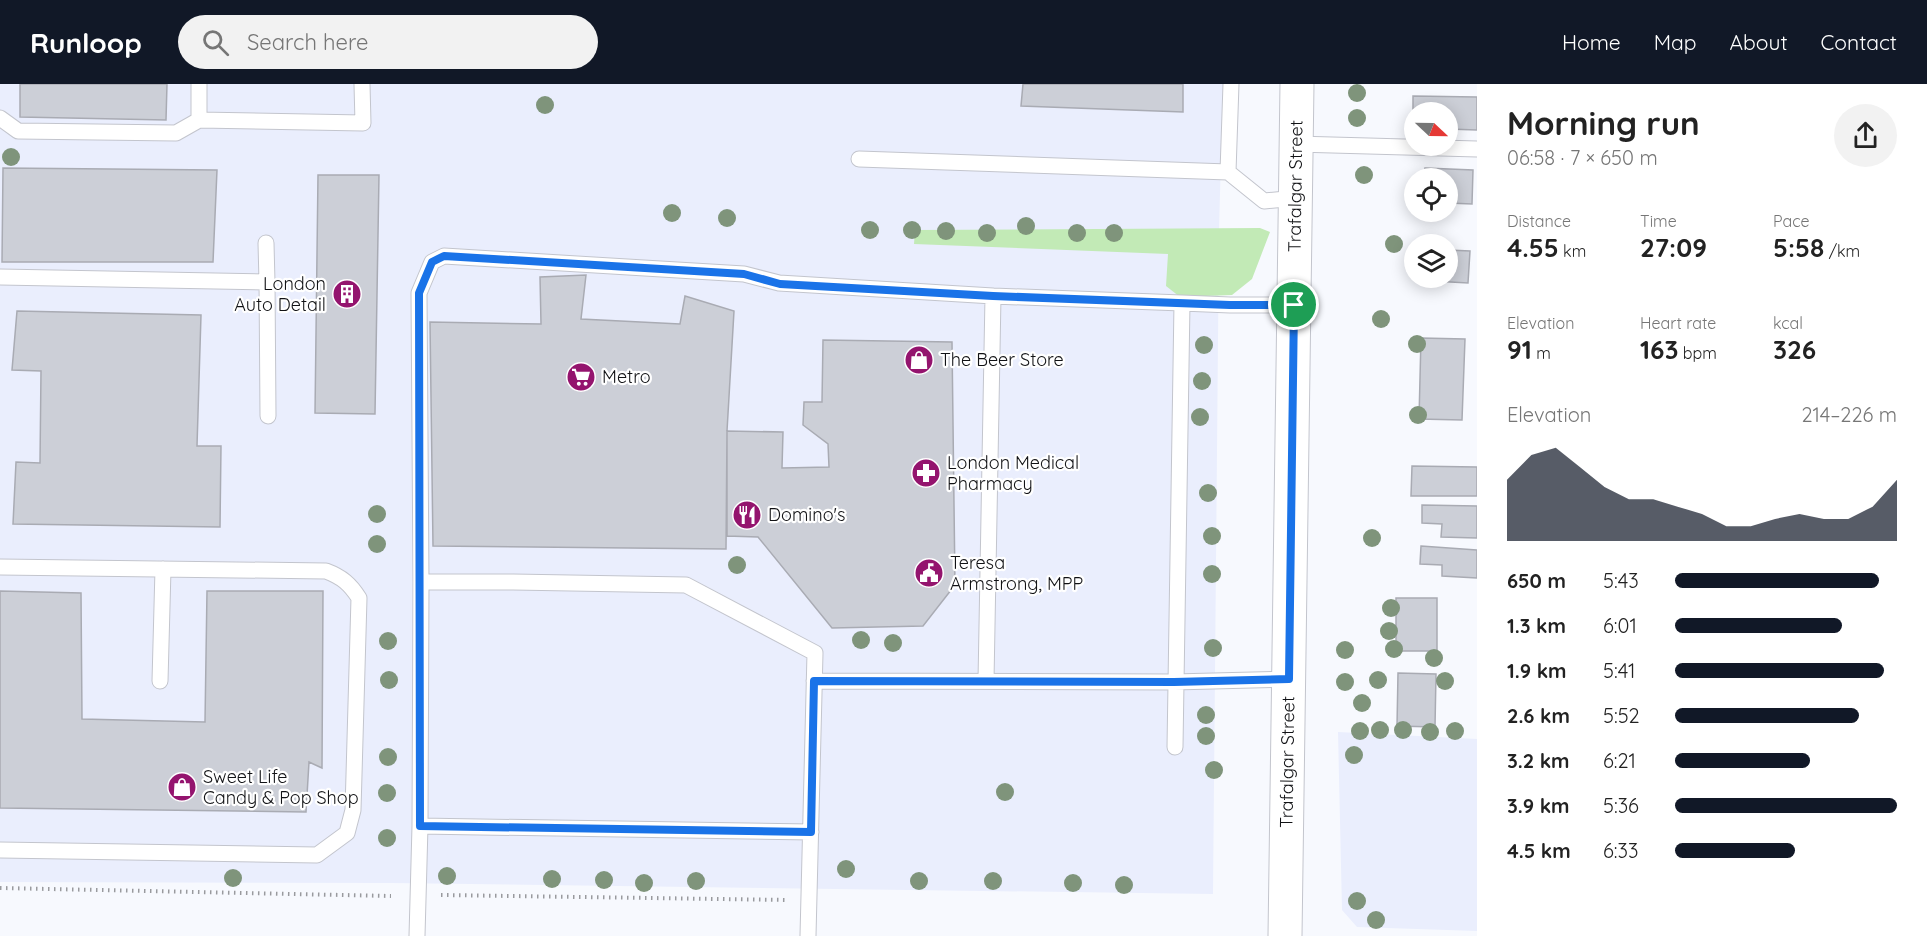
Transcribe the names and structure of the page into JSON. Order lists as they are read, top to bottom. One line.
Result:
{"streets":{"main road":["Trafalgar Street"]},"places":{"building":["London Auto Detail"],"shop":["The Beer Store","Sweet Life Candy & Pop Shop"],"supermarket":["Metro"],"pharmacy":["London Medical Pharmacy"],"restaurant":["Domino's"],"public building":["Teresa Armstrong, MPP"]},"north":"right","page":{"header":"Runloop","search":"Search here","nav":["Home","Map","About","Contact"],"heading":["Morning run","06:58 · 7 × 650 m"],"stats":[["Distance","4.55 km"],["Time","27:09"],["Pace","5:58 /km"],["Elevation","91 m"],["Heart rate","163 bpm"],["kcal","326"]],"chart":["Elevation","214–226 m"],"list":[{"name":"650 m","note":"5:43"},{"name":"1.3 km","note":"6:01"},{"name":"1.9 km","note":"5:41"},{"name":"2.6 km","note":"5:52"},{"name":"3.2 km","note":"6:21"},{"name":"3.9 km","note":"5:36"},{"name":"4.5 km","note":"6:33"}]}}
